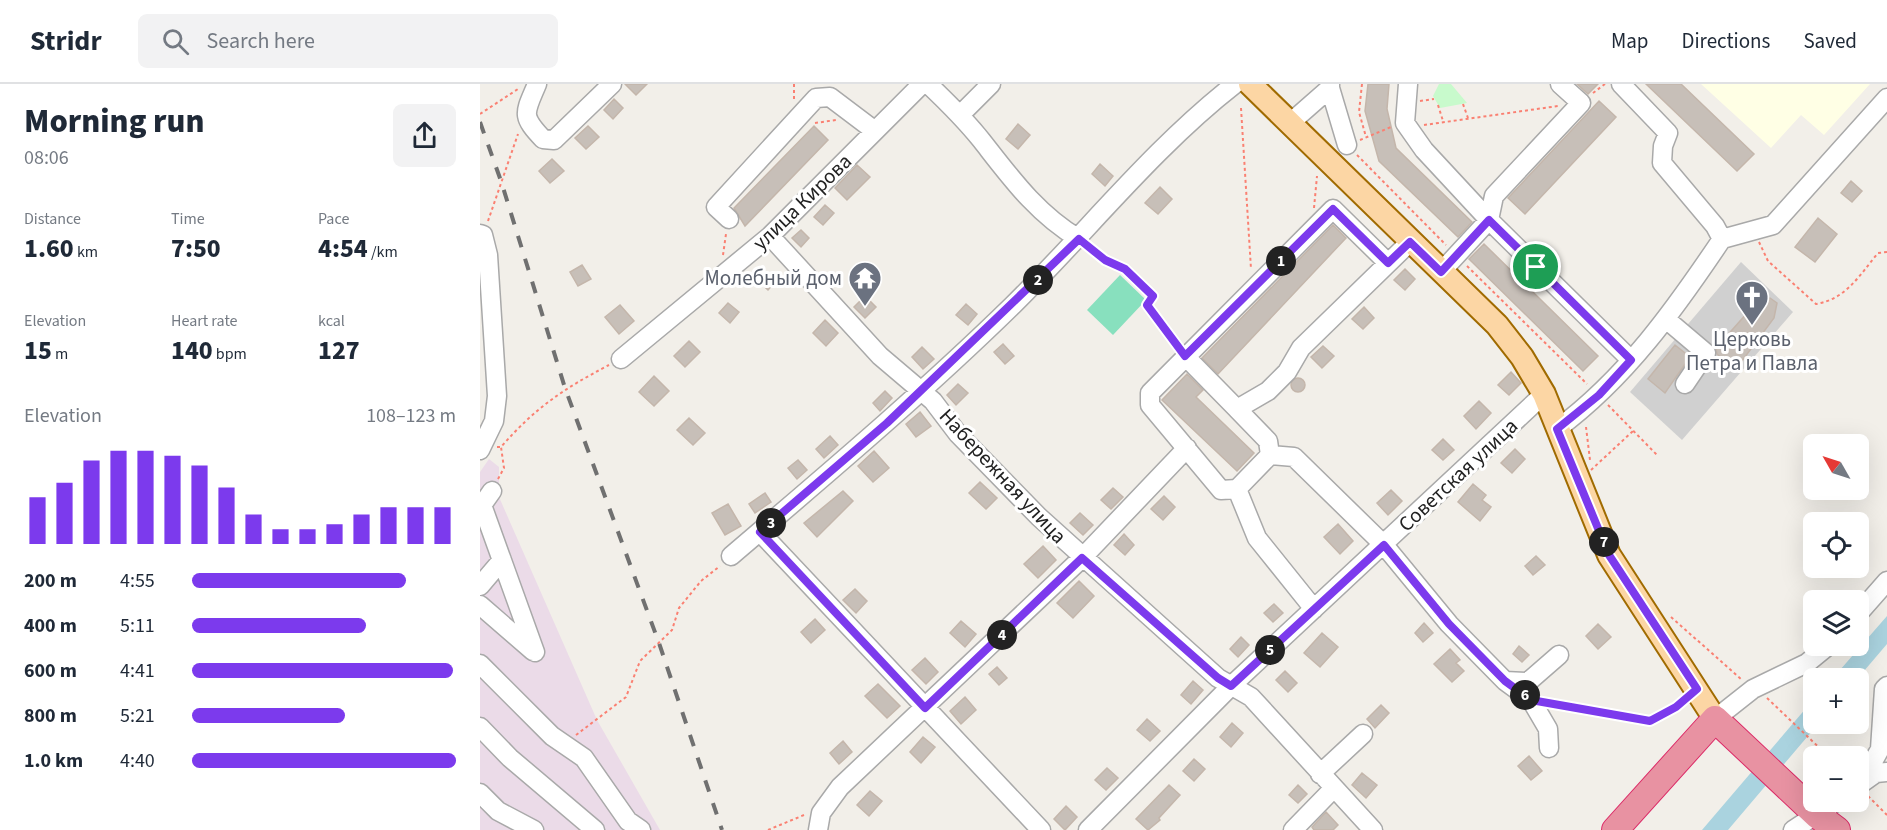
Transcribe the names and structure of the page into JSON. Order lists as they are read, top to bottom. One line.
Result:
{"streets":{"street":["улица Кирова","Советская улица","Набережная улица"]},"crossings":[["улица Кирова","Набережная улица"],["Советская улица","Набережная улица"]],"places":{"temple":["Молебный дом"],"church":["Церковь Петра и Павла"]},"north":"top left","page":{"header":"Stridr","search":"Search here","nav":["Map","Directions","Saved"],"heading":["Morning run","08:06"],"stats":[["Distance","1.60 km"],["Time","7:50"],["Pace","4:54 /km"],["Elevation","15 m"],["Heart rate","140 bpm"],["kcal","127"]],"pins":["1","2","3","7","4","5","6"],"chart":["Elevation","108–123 m"],"map_buttons":["+","−"],"list":[{"name":"200 m","note":"4:55"},{"name":"400 m","note":"5:11"},{"name":"600 m","note":"4:41"},{"name":"800 m","note":"5:21"},{"name":"1.0 km","note":"4:40"}]}}
